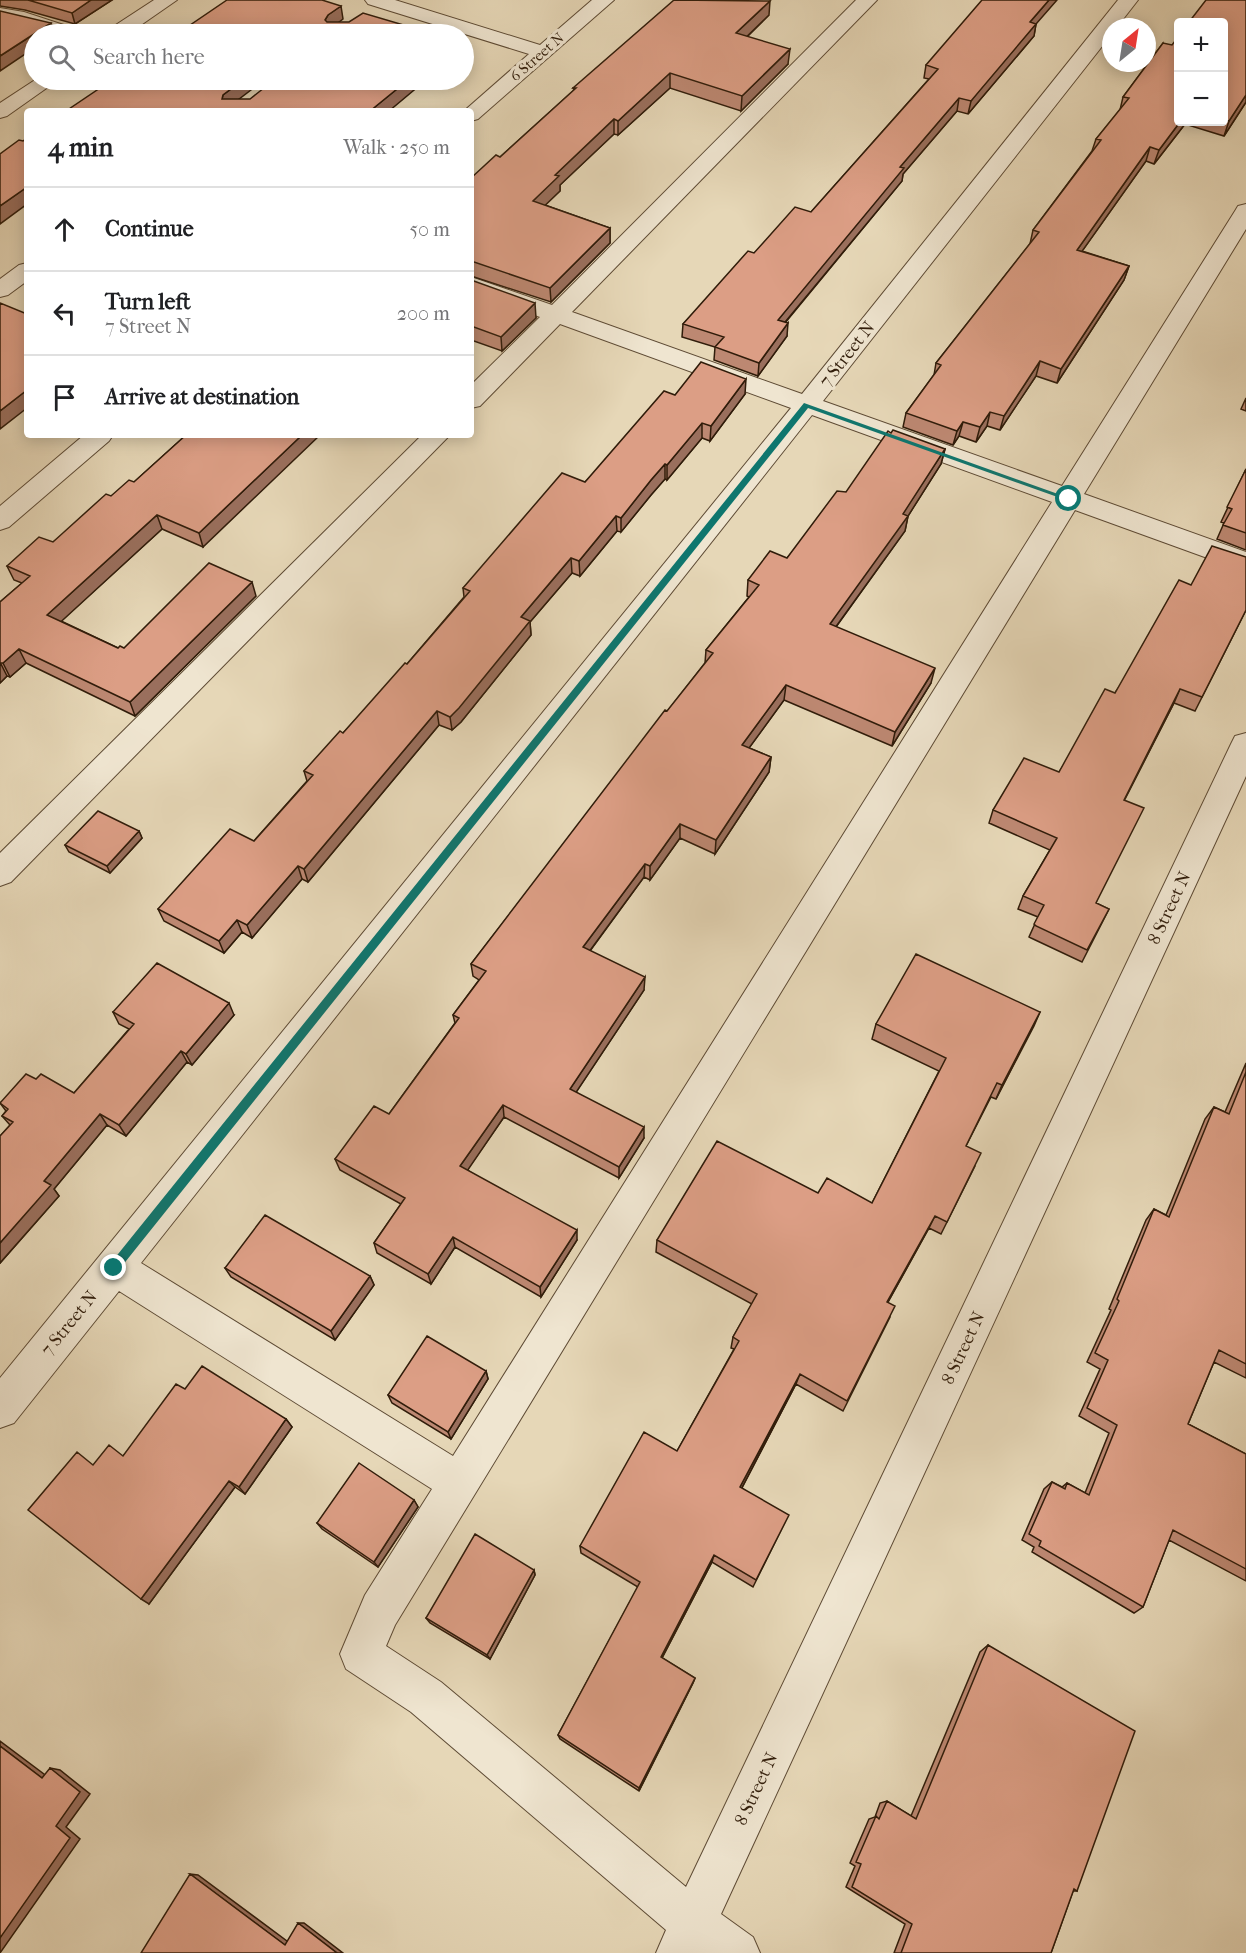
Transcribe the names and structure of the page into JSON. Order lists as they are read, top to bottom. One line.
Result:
{"streets":{"street":["6 Street N","7 Street N","8 Street N"]},"north":"top right","page":{"map_buttons":["+","−"],"search":"Search here","heading":["4 min","Walk · 250 m"],"list":[["Continue","50 m"],["Turn left","7 Street N","200 m"],"Arrive at destination"]}}
